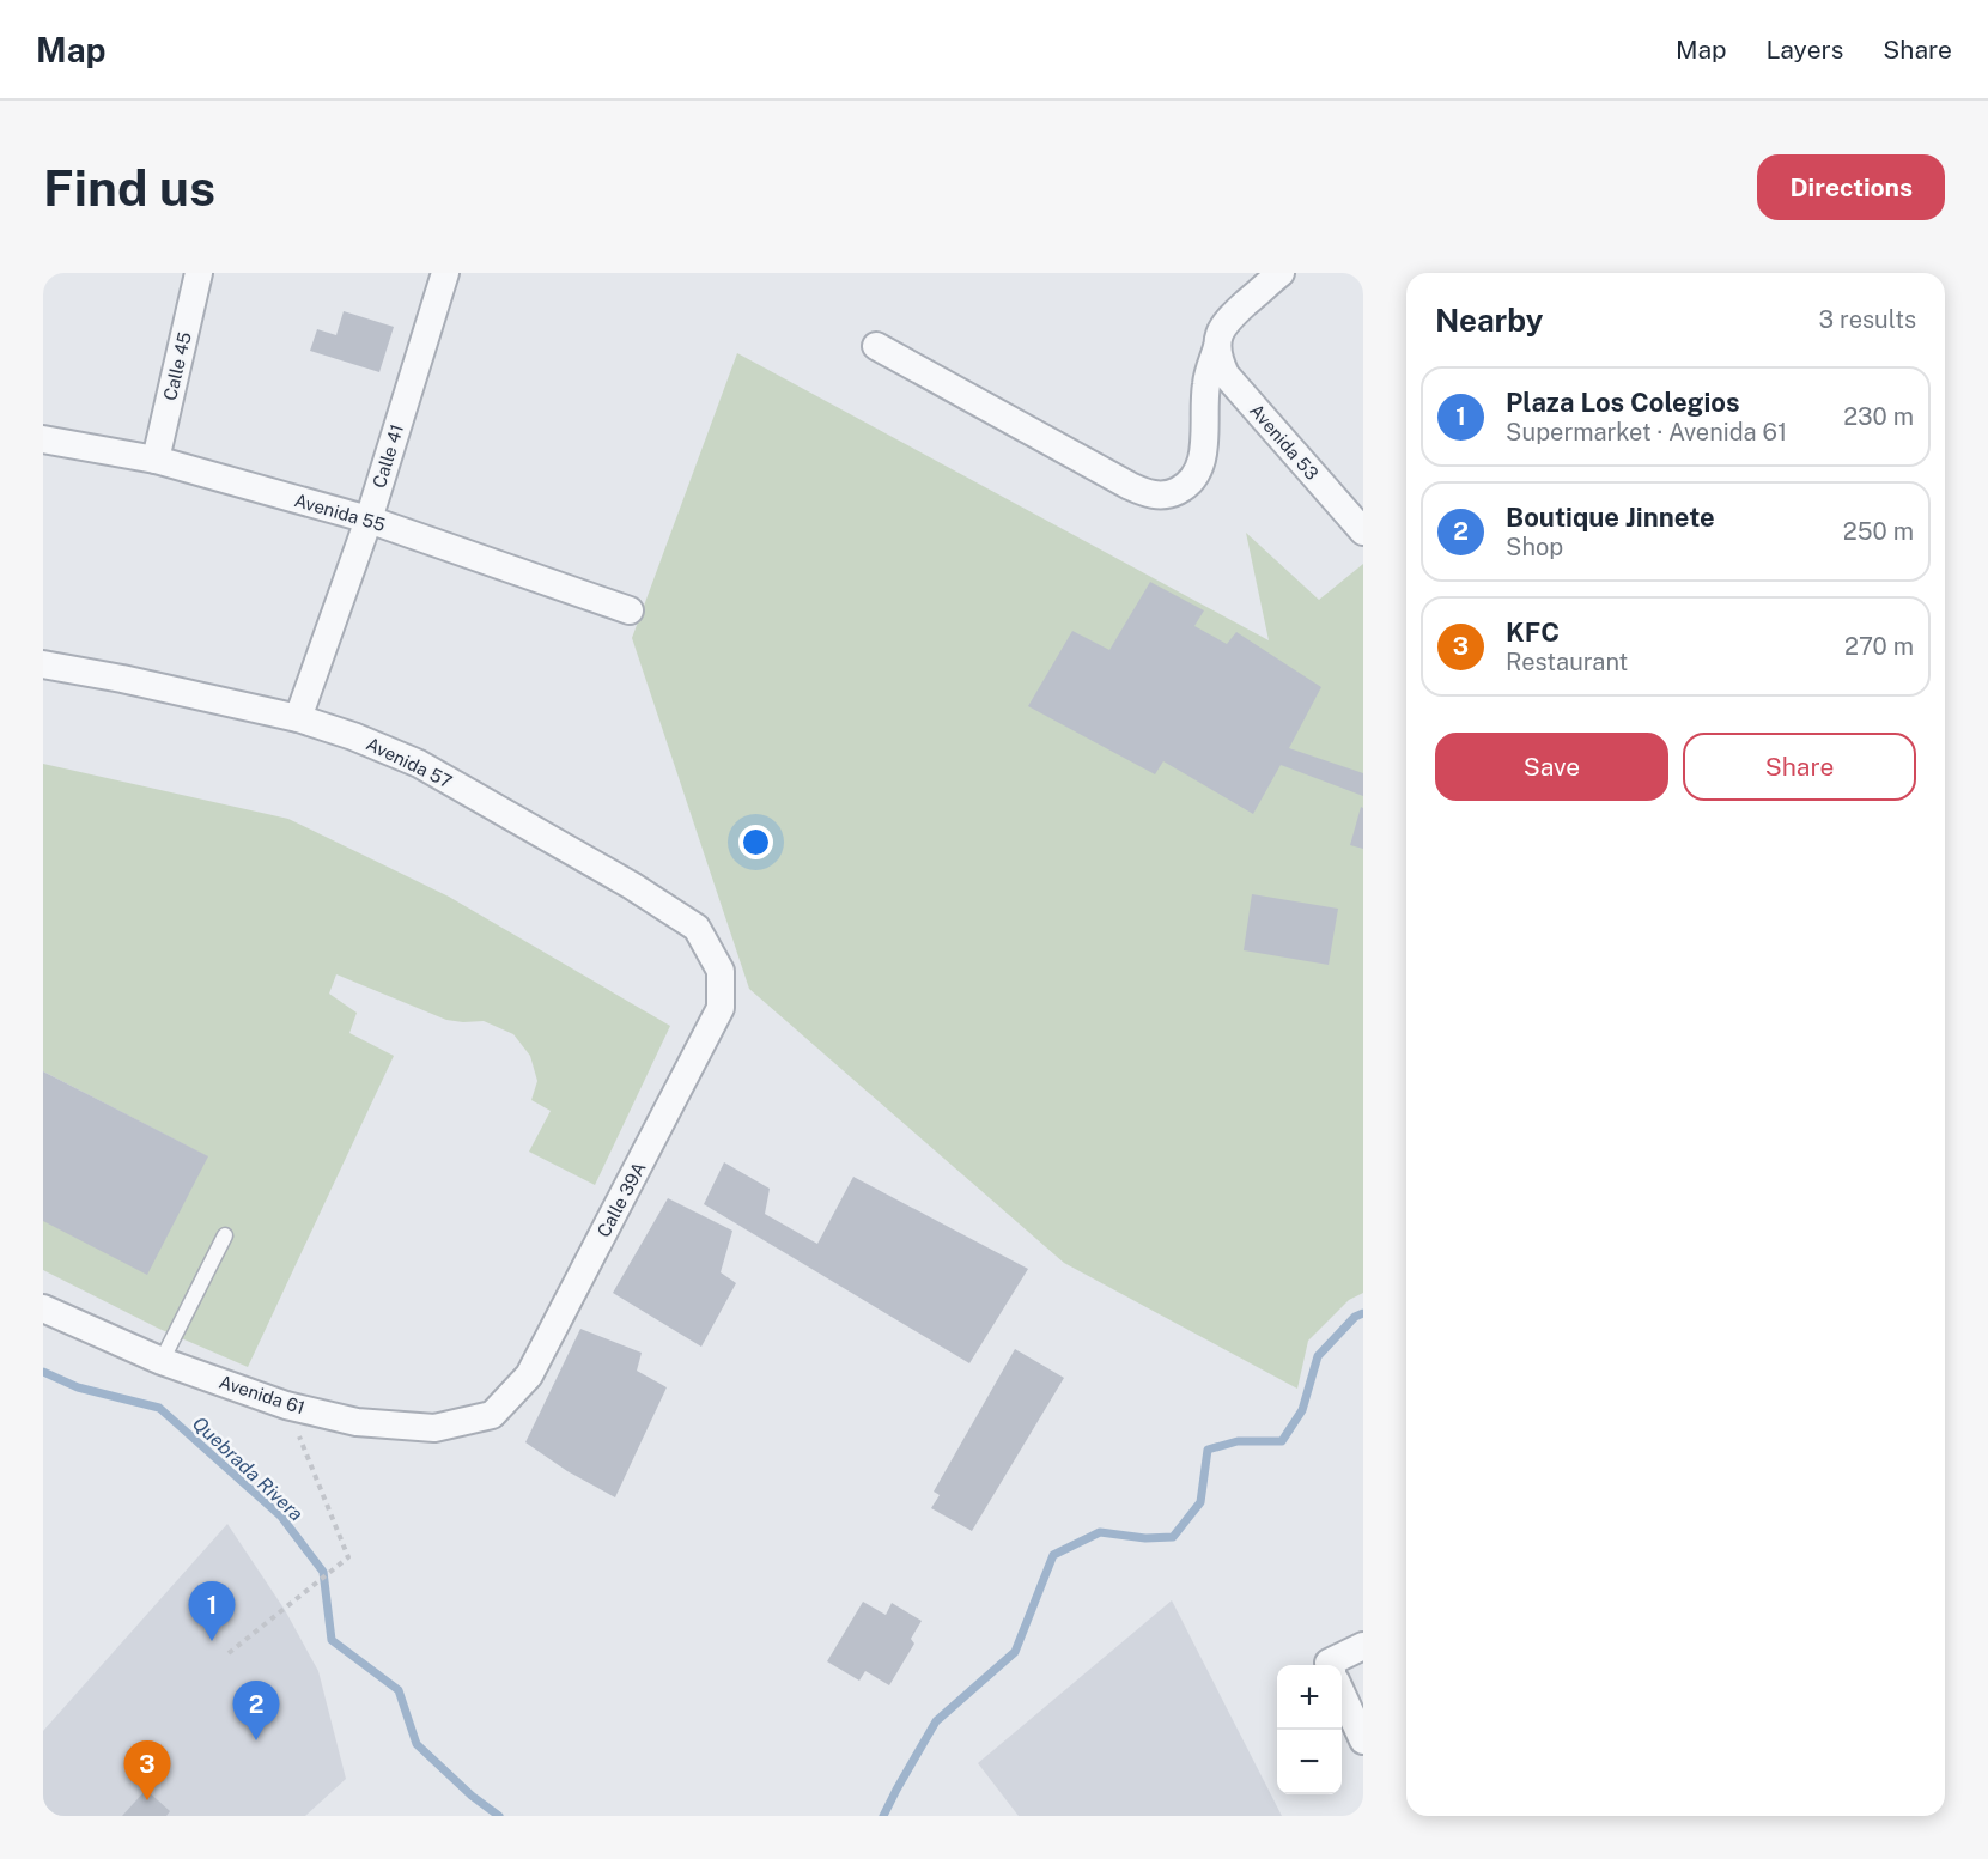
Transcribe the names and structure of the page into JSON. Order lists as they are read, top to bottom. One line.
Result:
{"streets":{"street":["Calle 45","Avenida 53","Calle 41","Avenida 55","Avenida 57","Calle 39A","Avenida 61"]},"crossings":[["Calle 45","Avenida 55"],["Calle 41","Avenida 55"],["Calle 41","Avenida 57"],["Avenida 57","Calle 39A"],["Calle 39A","Avenida 61"]],"water":["Quebrada Rivera"],"page":{"header":"Map","nav":["Map","Layers","Share"],"buttons":["Directions",["Save","Share"]],"title":"Find us","heading":["Nearby","3 results"],"list":[{"mark":"1","name":"Plaza Los Colegios","note":"Supermarket · Avenida 61","value":"230 m"},{"mark":"2","name":"Boutique Jinnete","note":"Shop","value":"250 m"},{"mark":"3","name":"KFC","note":"Restaurant","value":"270 m"}],"pins":["1","2","3"],"map_buttons":["+","−"]}}
